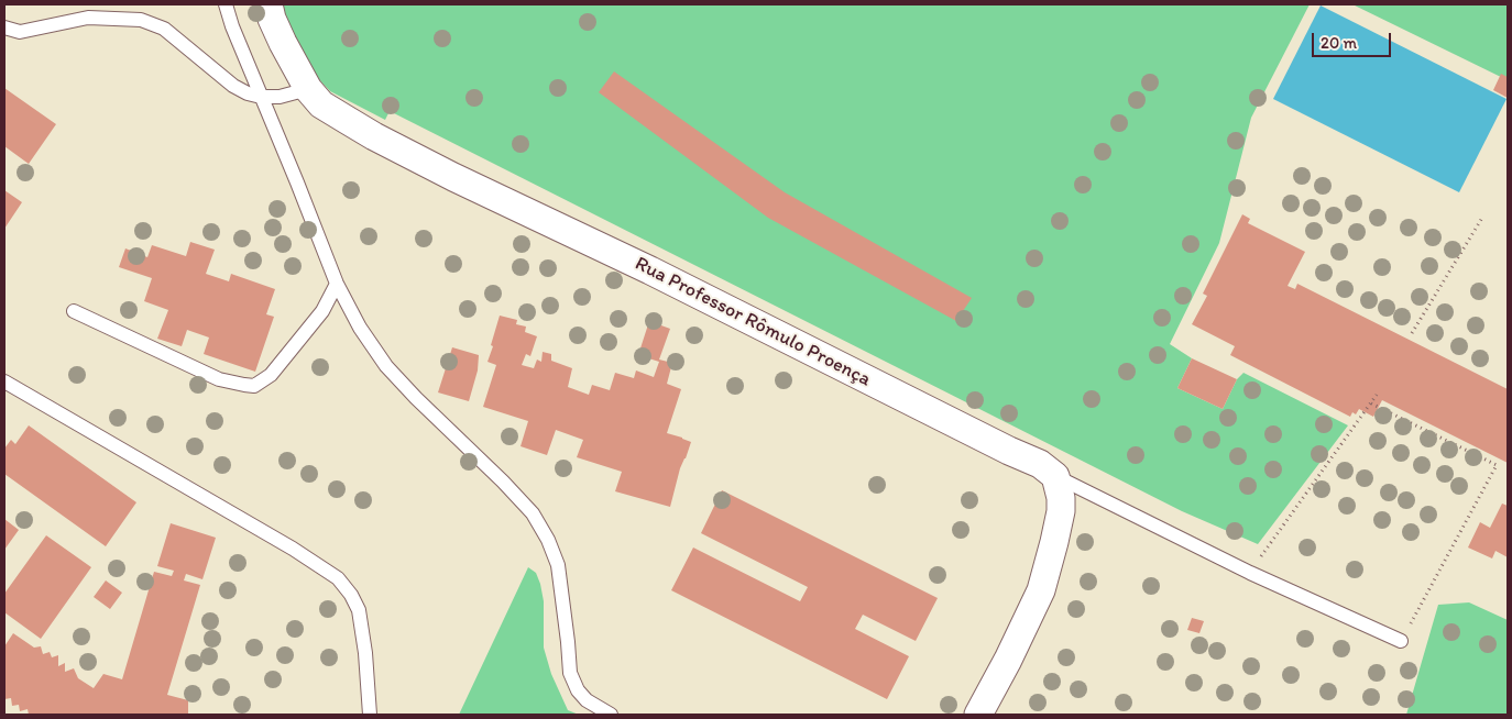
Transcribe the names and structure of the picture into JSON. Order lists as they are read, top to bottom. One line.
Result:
{"streets":{"street":["Rua Professor Rômulo Proença"]},"scale_bar":"20 m"}
